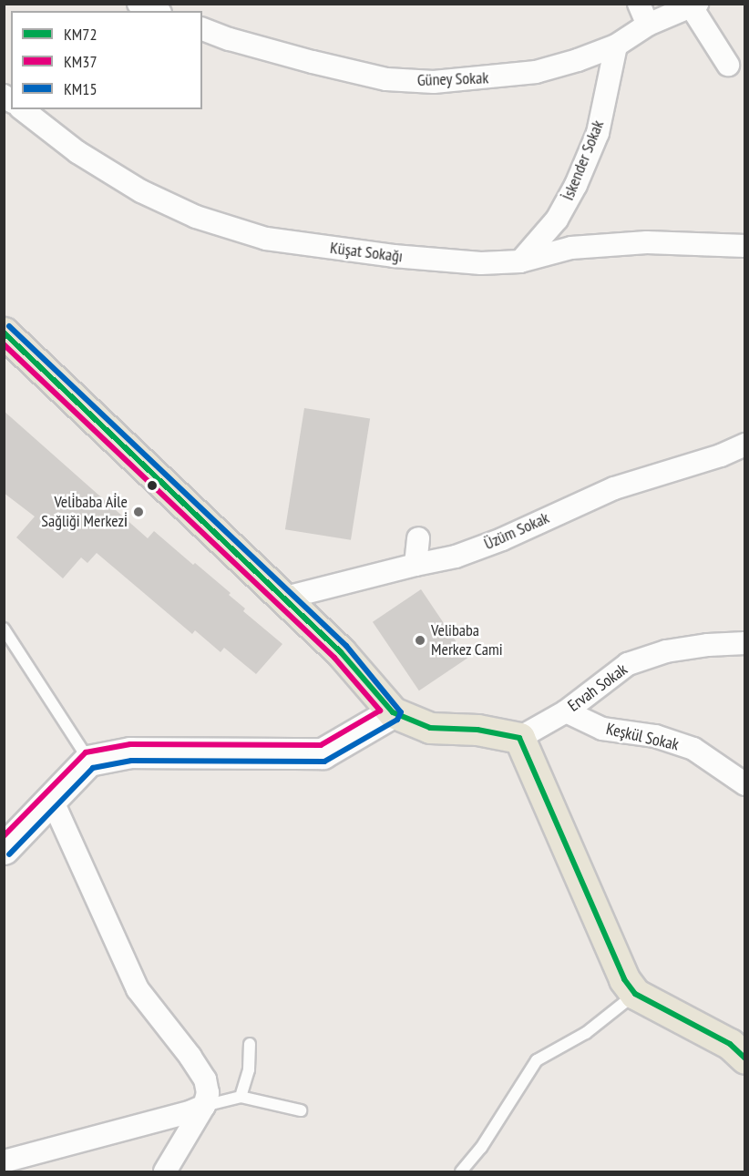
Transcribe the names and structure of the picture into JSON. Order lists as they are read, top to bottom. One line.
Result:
{"streets":{"street":["Güney Sokak","İskender Sokak","Küşat Sokağı","Üzüm Sokak","Ervah Sokak","Keşkül Sokak"]},"crossings":[["Güney Sokak","İskender Sokak"],["İskender Sokak","Küşat Sokağı"],["Ervah Sokak","Keşkül Sokak"]],"places":["Veli̇baba Ai̇le Sağliği Merkezi̇","Velibaba Merkez Cami"],"lines":["transit line KM15","transit line KM72","transit line KM37"],"legend":["KM72","KM37","KM15"]}
